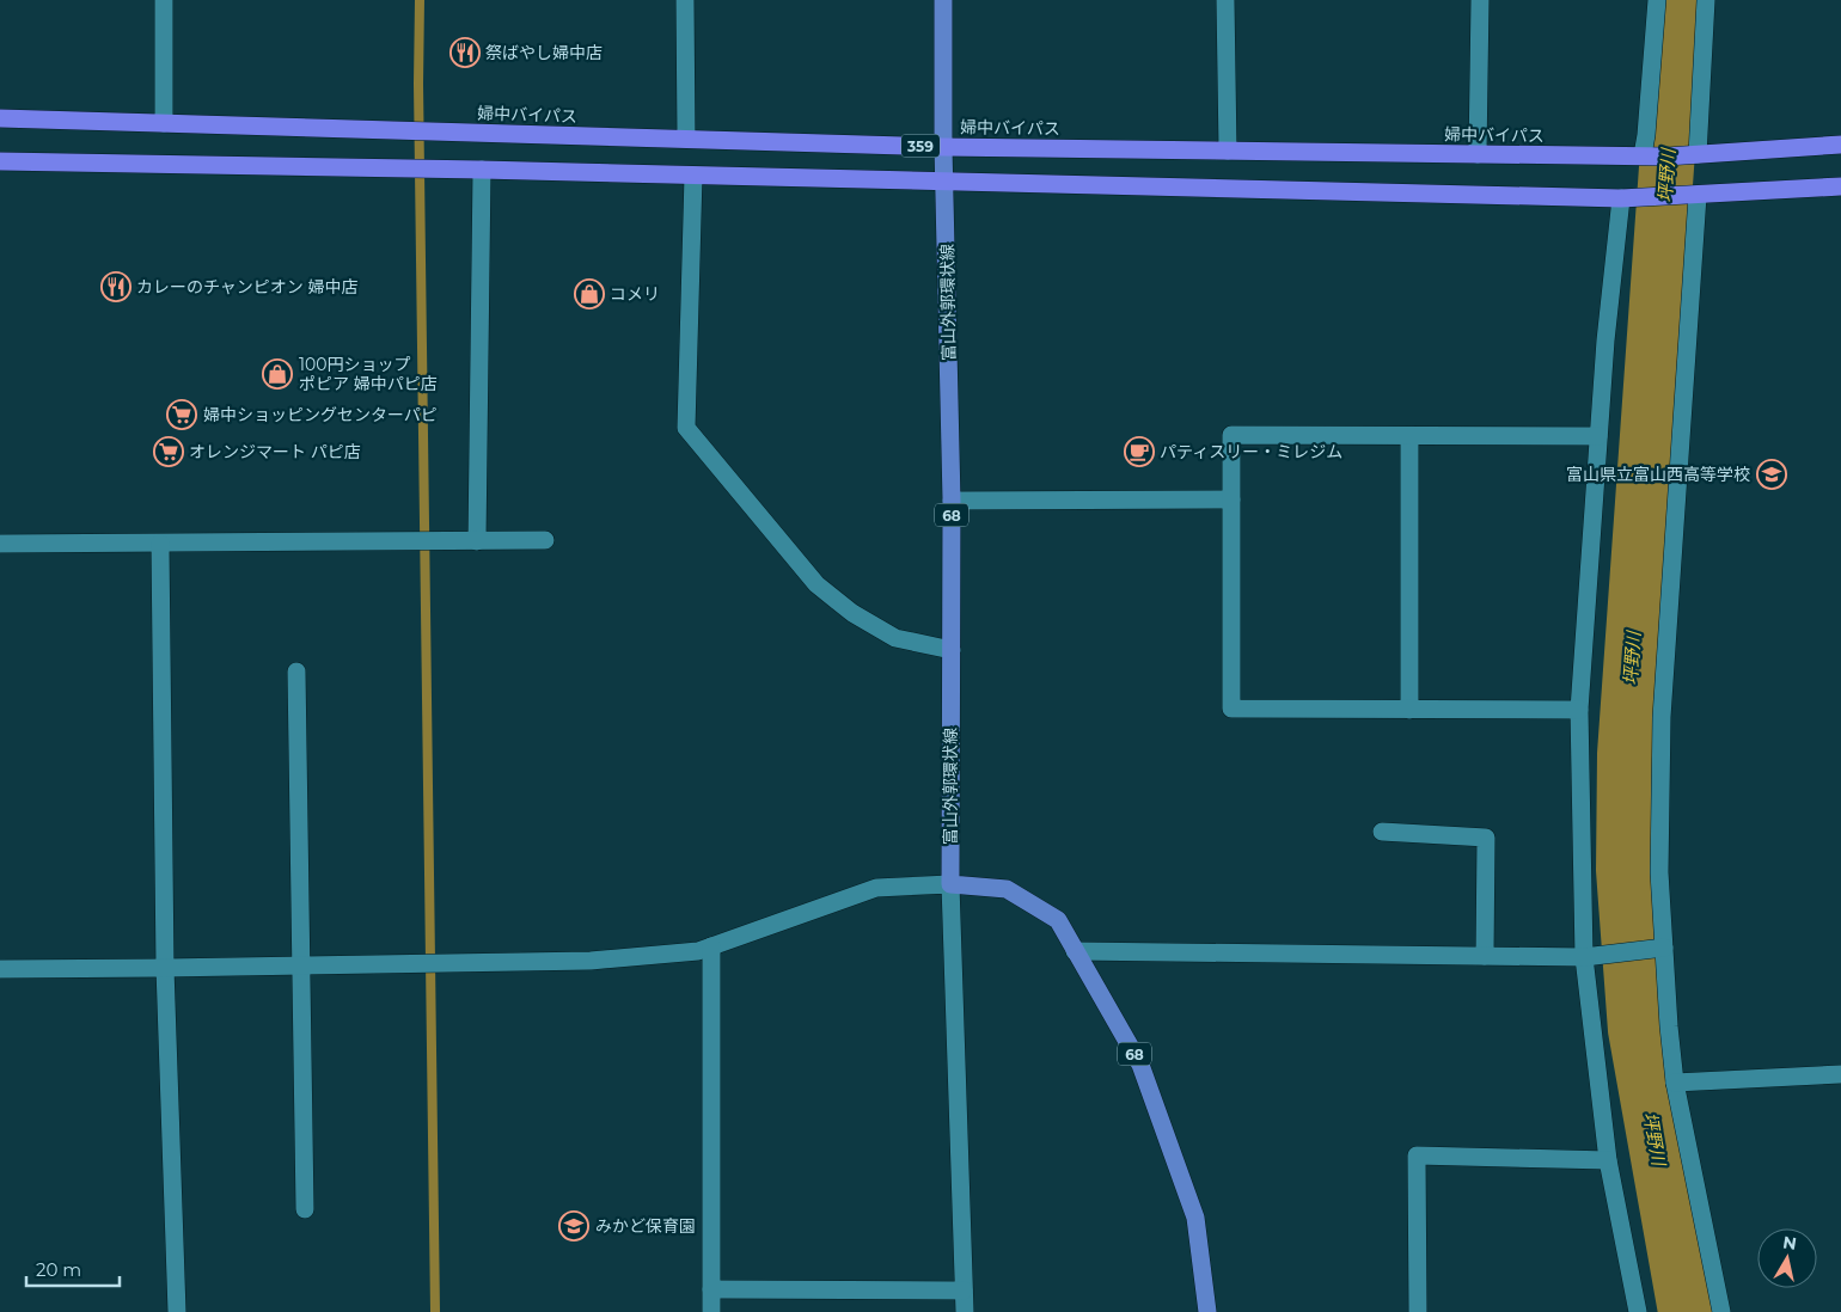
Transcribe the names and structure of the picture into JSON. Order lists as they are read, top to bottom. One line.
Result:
{"streets":{"highway":["婦中バイパス","359"],"main road":["富山外郭環状線","68"]},"crossings":[["婦中バイパス","富山外郭環状線"],["359","富山外郭環状線"],["富山外郭環状線","68"]],"water":["坪野川"],"places":{"restaurant":["祭ばやし婦中店","カレーのチャンピオン 婦中店"],"shop":["コメリ","100円ショップ ポピア 婦中パピ店"],"supermarket":["婦中ショッピングセンターパピ","オレンジマート パピ店"],"cafe":["パティスリー・ミレジム"],"school or university":["富山県立富山西高等学校","みかど保育園"]},"scale_bar":"20 m","north":"top"}
